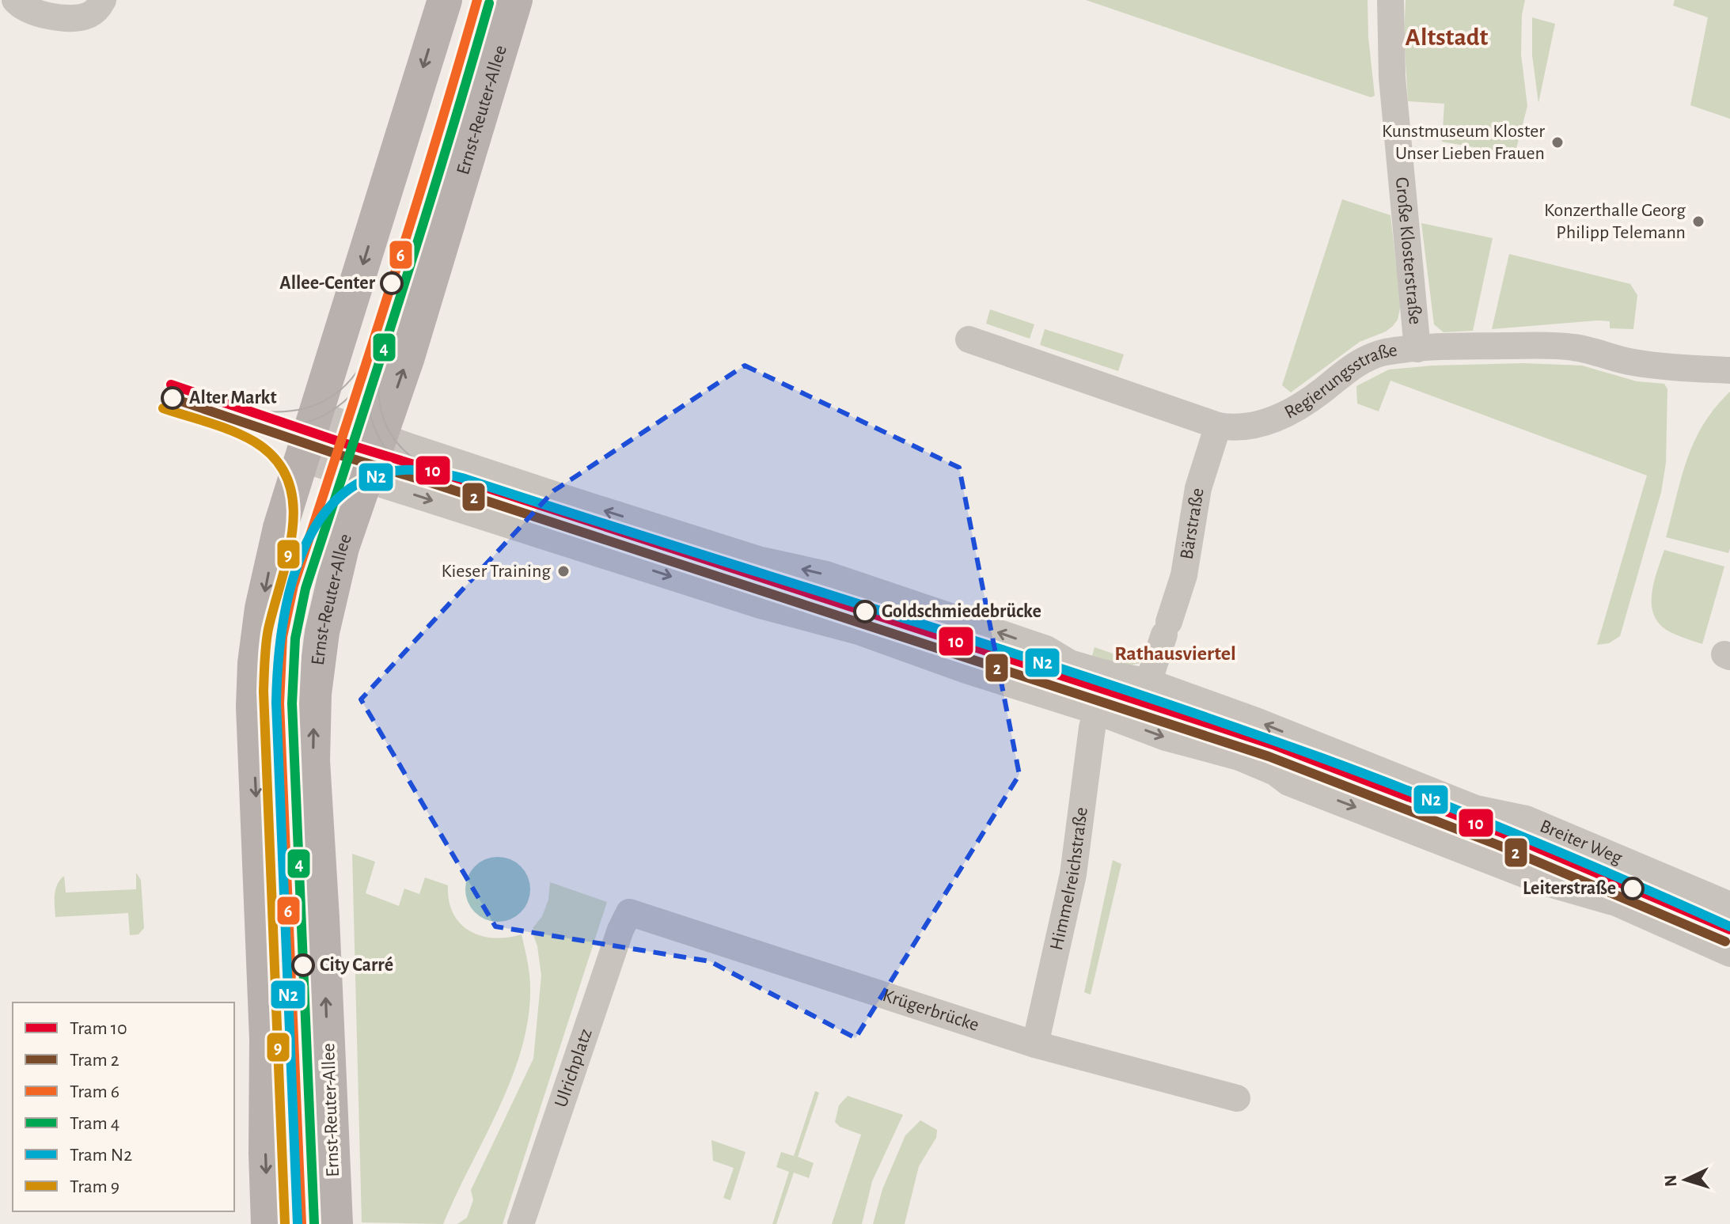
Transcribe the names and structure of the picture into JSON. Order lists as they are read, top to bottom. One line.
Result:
{"streets":{"main road":["Ernst-Reuter-Allee"],"street":["Große Klosterstraße","Regierungsstraße","Bärstraße","Breiter Weg","Himmelreichstraße","Krügerbrücke","Ulrichplatz"]},"crossings":[["Ernst-Reuter-Allee","Breiter Weg"],["Große Klosterstraße","Regierungsstraße"],["Regierungsstraße","Bärstraße"],["Bärstraße","Breiter Weg"],["Himmelreichstraße","Krügerbrücke"],["Krügerbrücke","Ulrichplatz"]],"districts":["Altstadt","Rathausviertel"],"places":["Kunstmuseum Kloster Unser Lieben Frauen","Konzerthalle Georg Philipp Telemann","Allee-Center","Alter Markt","Kieser Training","Goldschmiedebrücke","Leiterstraße","City Carré"],"lines":["tram line 6","tram line 4","tram line 10","tram line 2","tram line 9","tram line N2"],"legend":["Tram 10","Tram 2","Tram 6","Tram 4","Tram N2","Tram 9"],"north":"left"}
